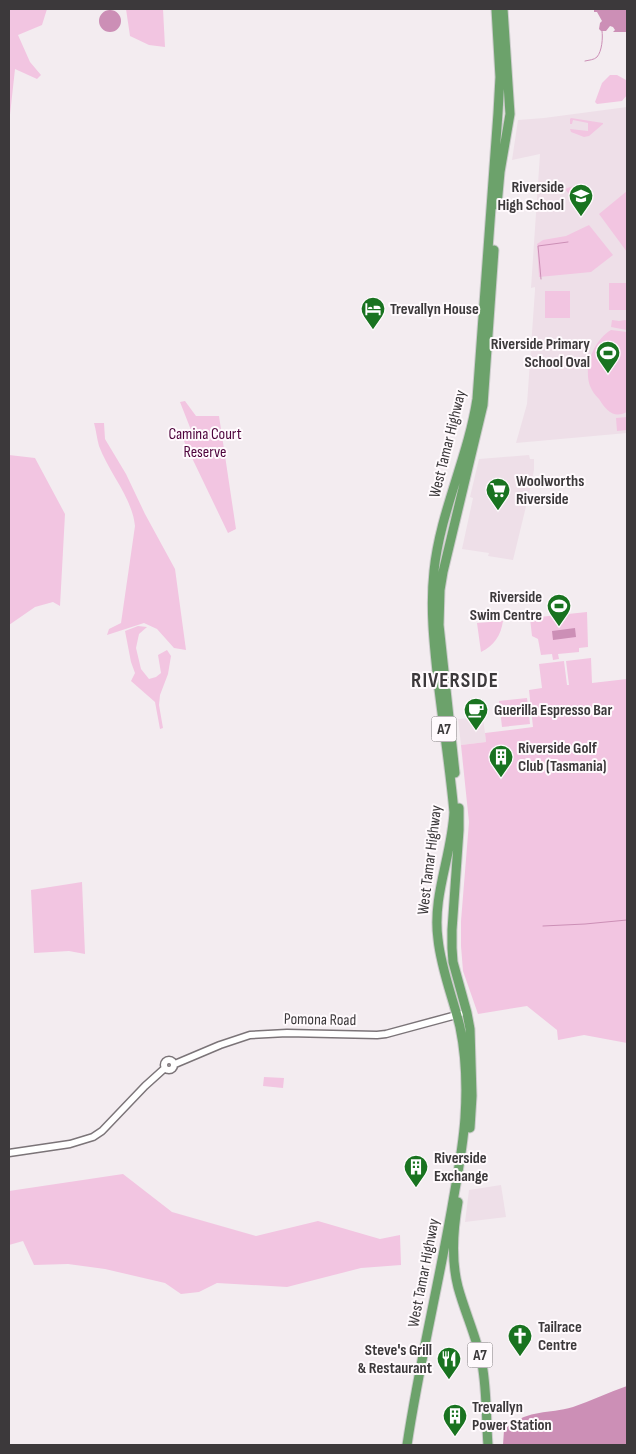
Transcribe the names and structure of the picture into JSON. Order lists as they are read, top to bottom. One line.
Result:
{"streets":{"highway":["West Tamar Highway","A7"],"street":["Pomona Road"]},"crossings":[["West Tamar Highway","A7"],["West Tamar Highway","Pomona Road"]],"districts":["RIVERSIDE"],"parks":["Camina Court Reserve"],"places":{"school or university":["Riverside High School"],"hotel":["Trevallyn House"],"sports":["Riverside Primary School Oval","Riverside Swim Centre"],"supermarket":["Woolworths Riverside"],"cafe":["Guerilla Espresso Bar"],"building":["Riverside Golf Club (Tasmania)","Riverside Exchange","Trevallyn Power Station"],"church":["Tailrace Centre"],"restaurant":["Steve's Grill & Restaurant"]}}
